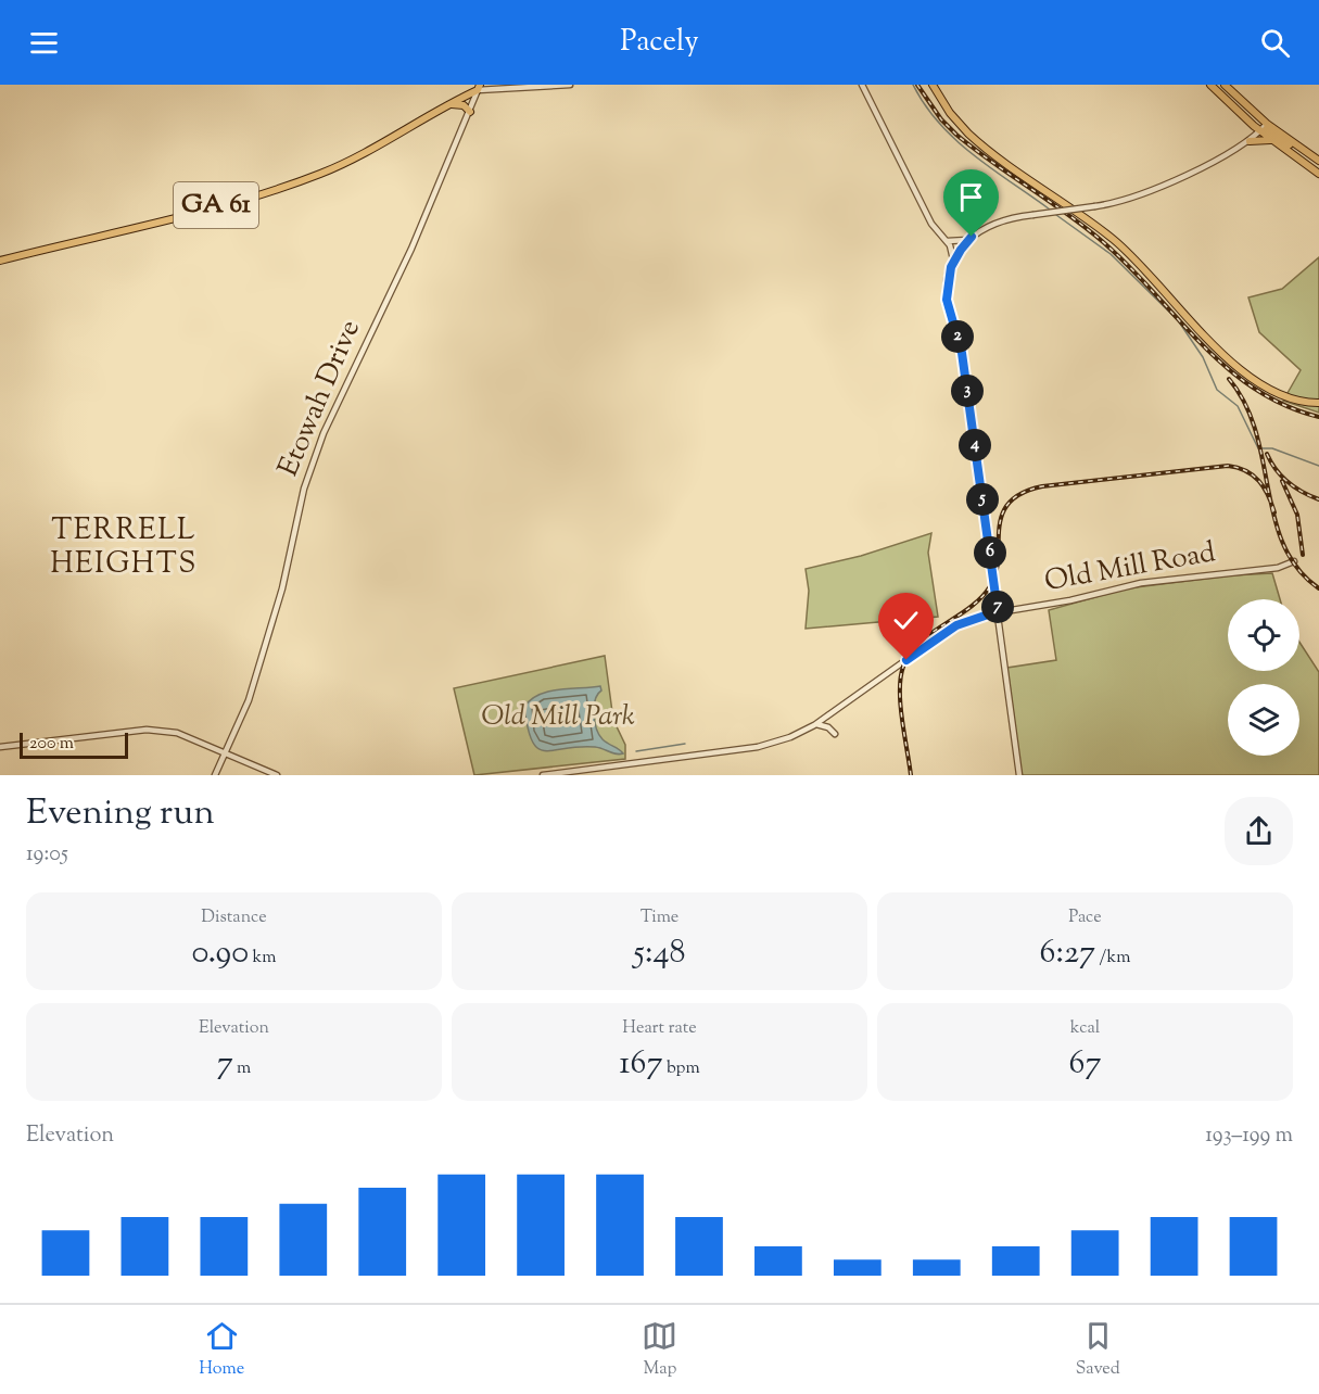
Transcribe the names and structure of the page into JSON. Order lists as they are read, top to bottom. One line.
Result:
{"streets":{"main road":["GA 61"],"street":["Etowah Drive","Old Mill Road"]},"crossings":[["GA 61","Etowah Drive"]],"districts":["TERRELL HEIGHTS"],"parks":["Old Mill Park"],"scale_bar":"200 m","page":{"header":"Pacely","pins":["2","3","4","5","6","7"],"scale":"200 m","heading":["Evening run","19:05"],"stats":[["Distance","0.90 km"],["Time","5:48"],["Pace","6:27 /km"],["Elevation","7 m"],["Heart rate","167 bpm"],["kcal","67"]],"chart":["Elevation","193–199 m"],"tabs":["Home","Map","Saved"]}}
